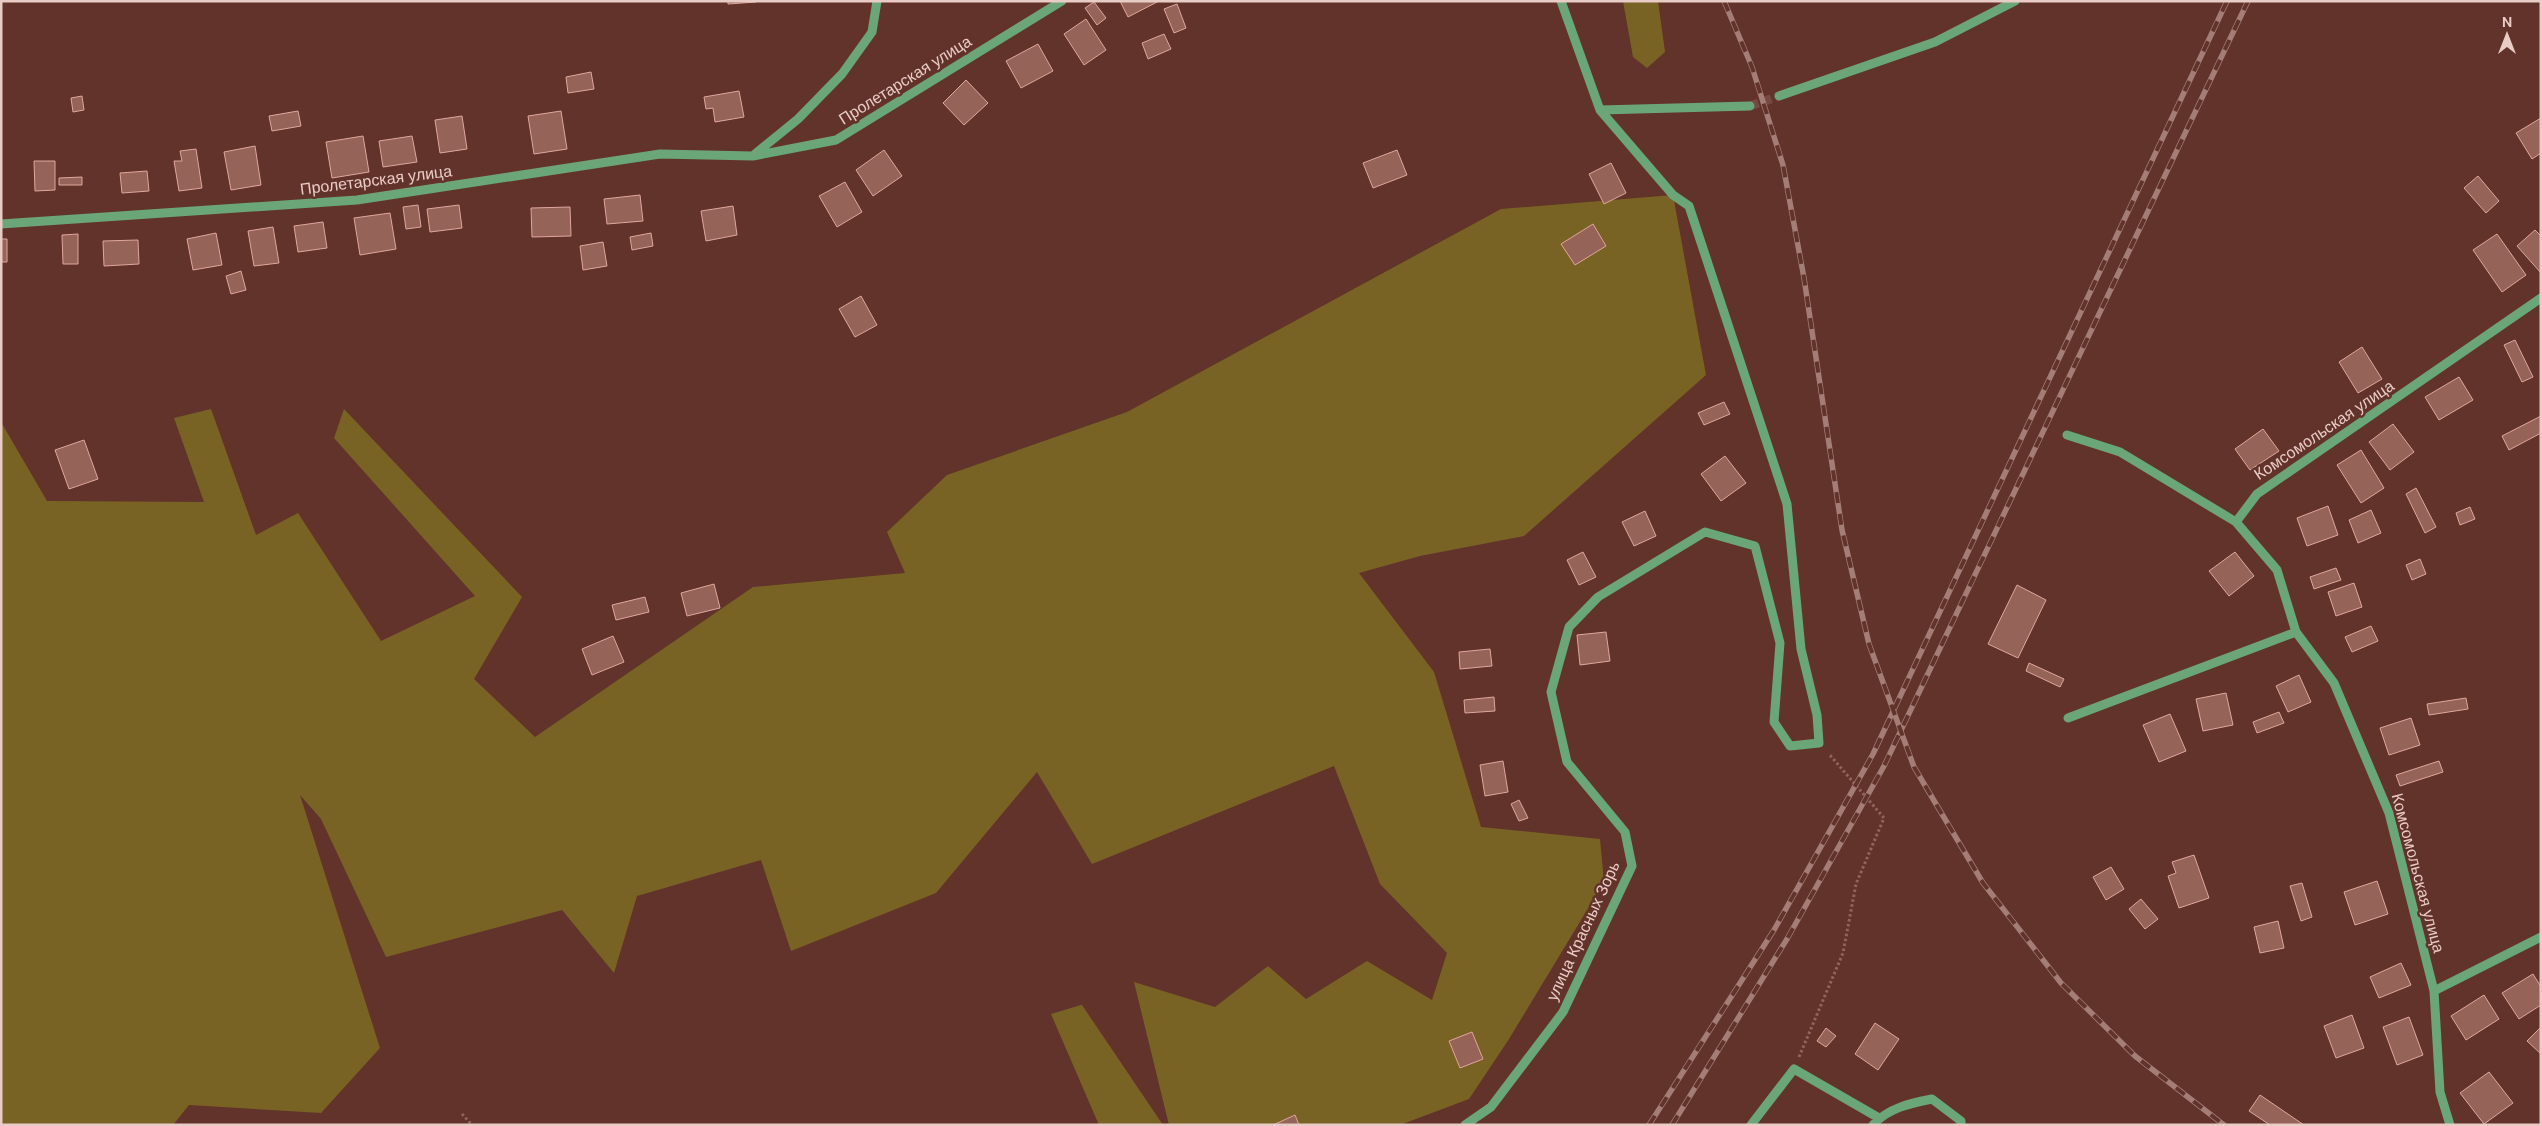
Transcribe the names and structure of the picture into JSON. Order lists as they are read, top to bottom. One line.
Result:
{"streets":{"street":["Пролетарская улица","Комсомольская улица","улица Красных Зорь"]},"north":"top"}
